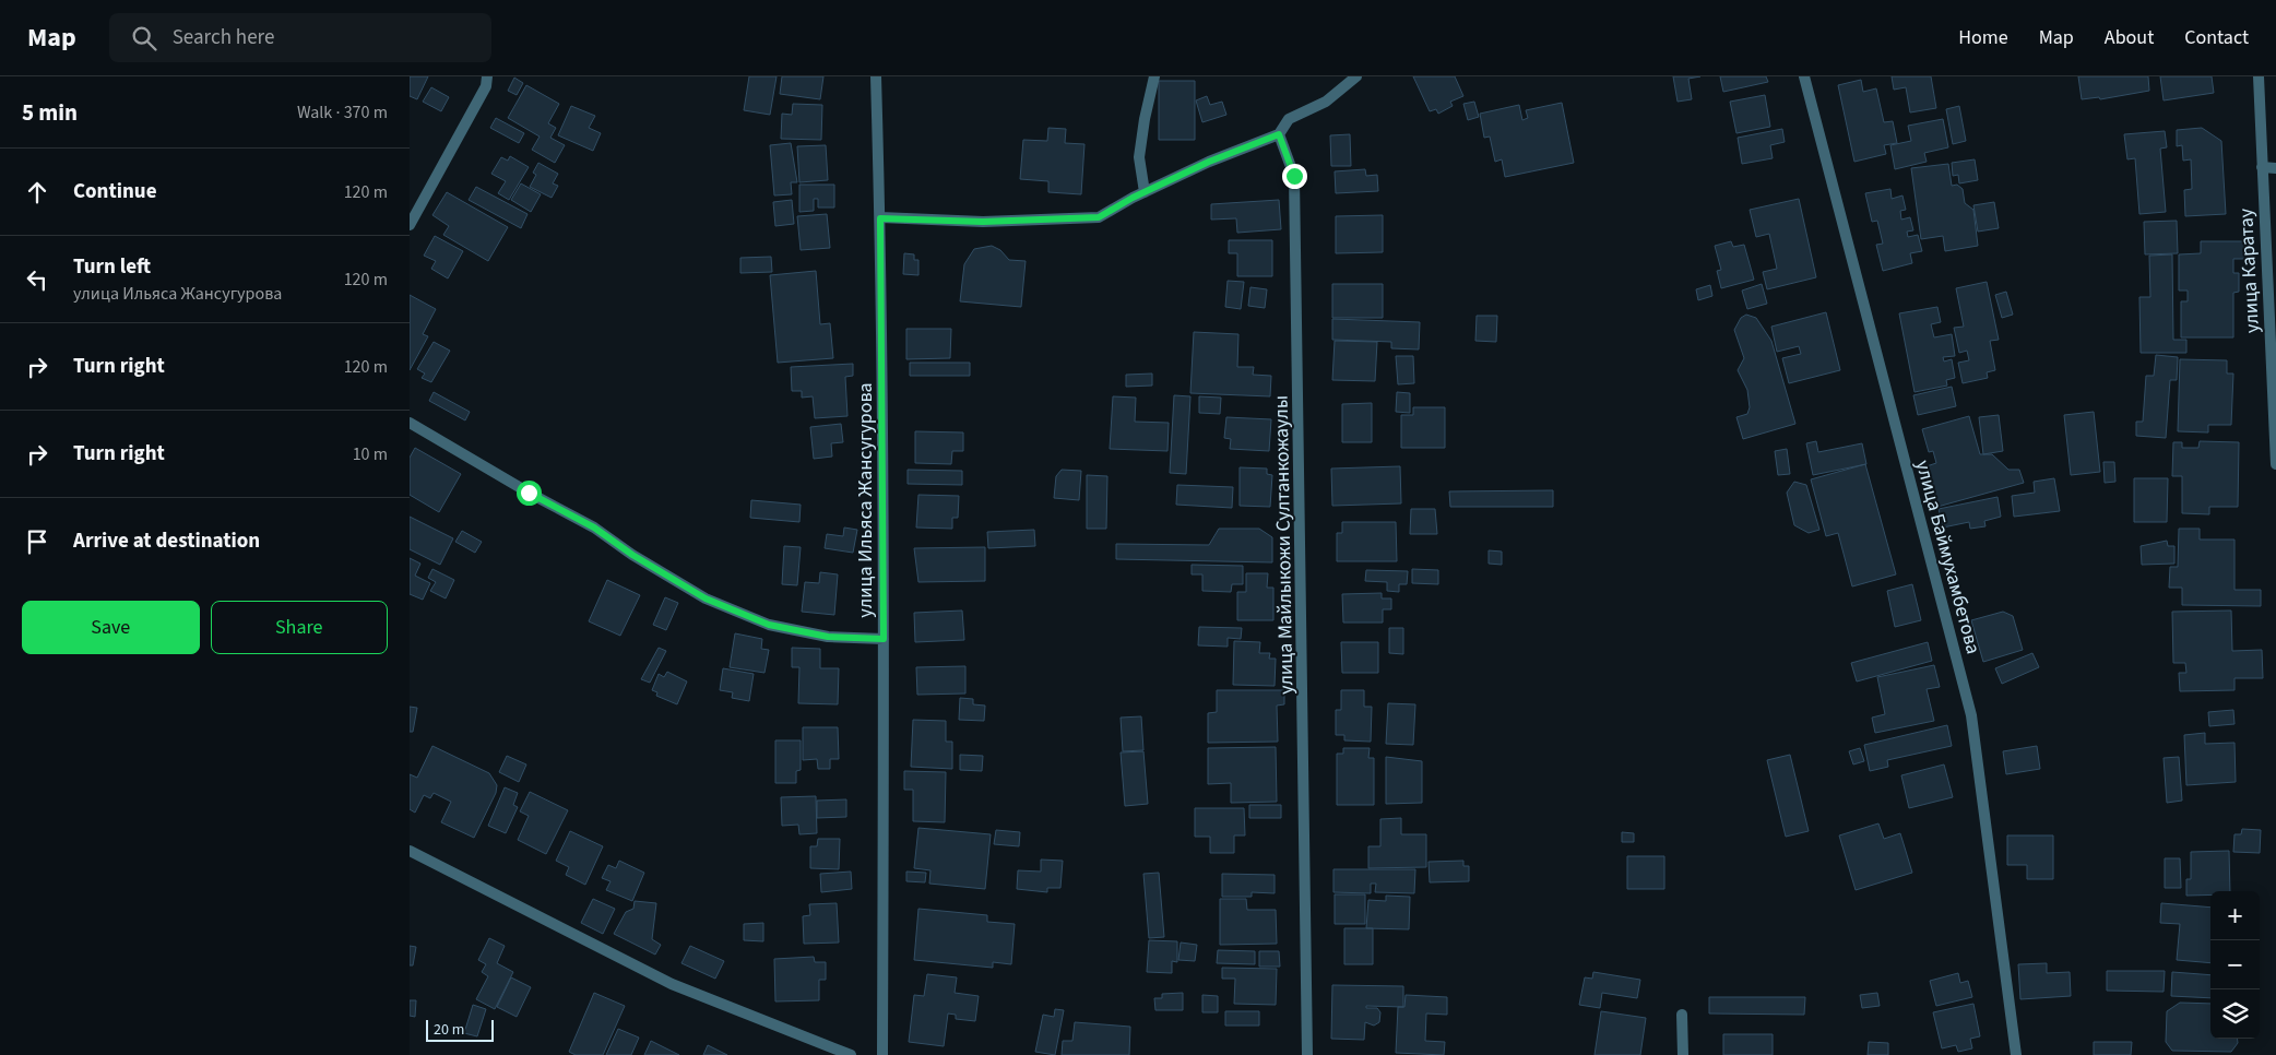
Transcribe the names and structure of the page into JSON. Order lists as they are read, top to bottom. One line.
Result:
{"streets":{"street":["улица Каратау","улица Ильяса Жансугурова","улица Майлыкожи Султанкожаулы","улица Баймухамбетова"]},"scale_bar":"20 m","page":{"header":"Map","search":"Search here","nav":["Home","Map","About","Contact"],"heading":["5 min","Walk · 370 m"],"list":[["Continue","120 m"],["Turn left","улица Ильяса Жансугурова","120 m"],["Turn right","120 m"],["Turn right","10 m"],"Arrive at destination"],"buttons":["Save","Share"],"map_buttons":["+","−"],"scale":"20 m"}}
